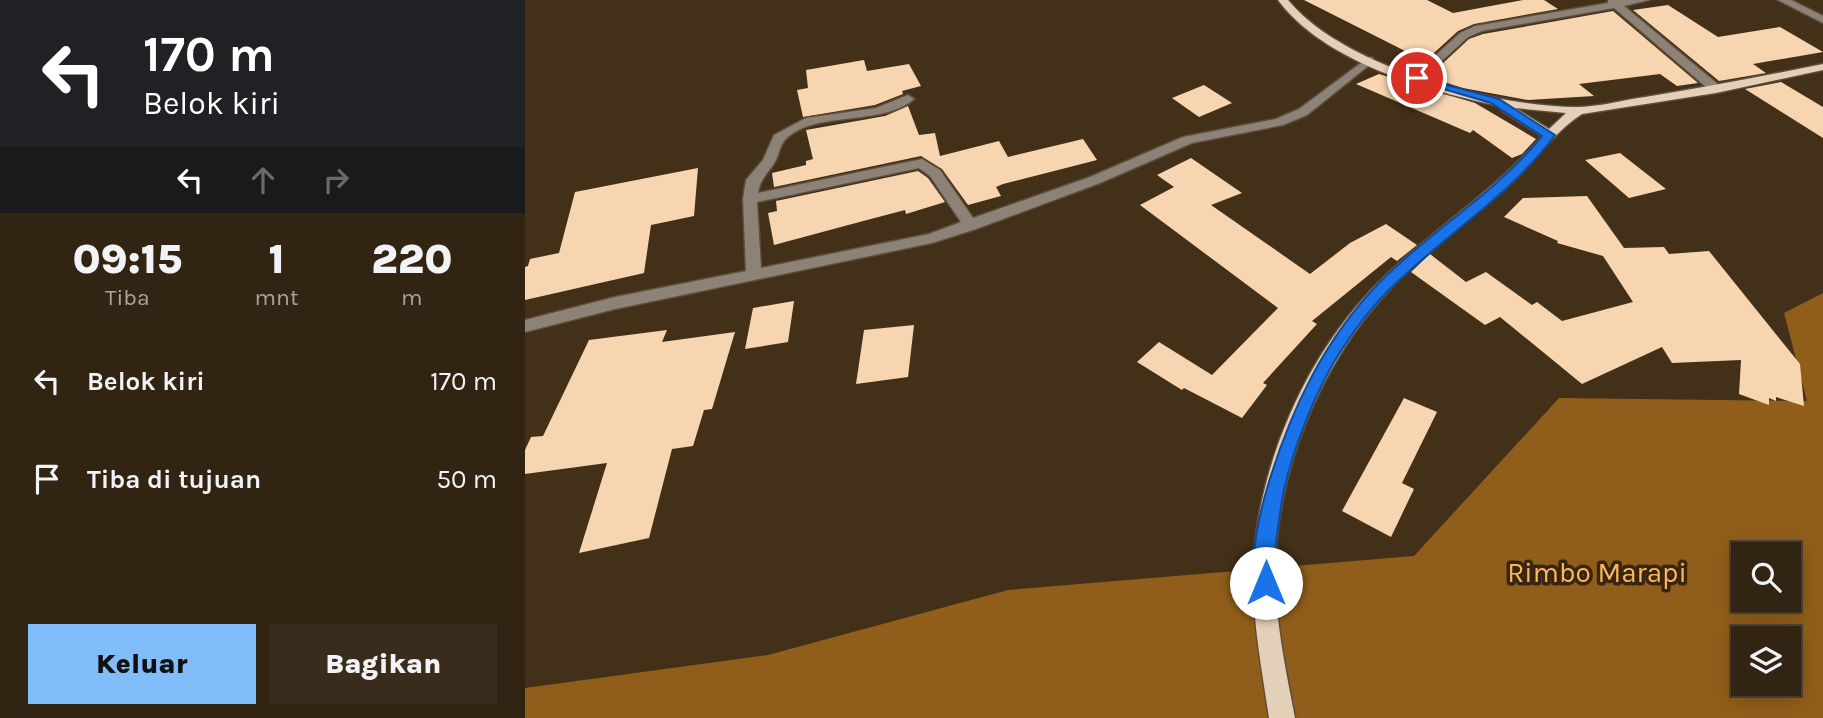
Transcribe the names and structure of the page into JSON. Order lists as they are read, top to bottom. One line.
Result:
{"parks":["Rimbo Marapi"],"page":{"turn":["170 m","Belok kiri"],"eta":["09:15","Tiba","1","mnt","220","m"],"list":[{"name":"Belok kiri","value":"170 m"},{"name":"Tiba di tujuan","value":"50 m"}],"buttons":["Keluar","Bagikan"]}}
